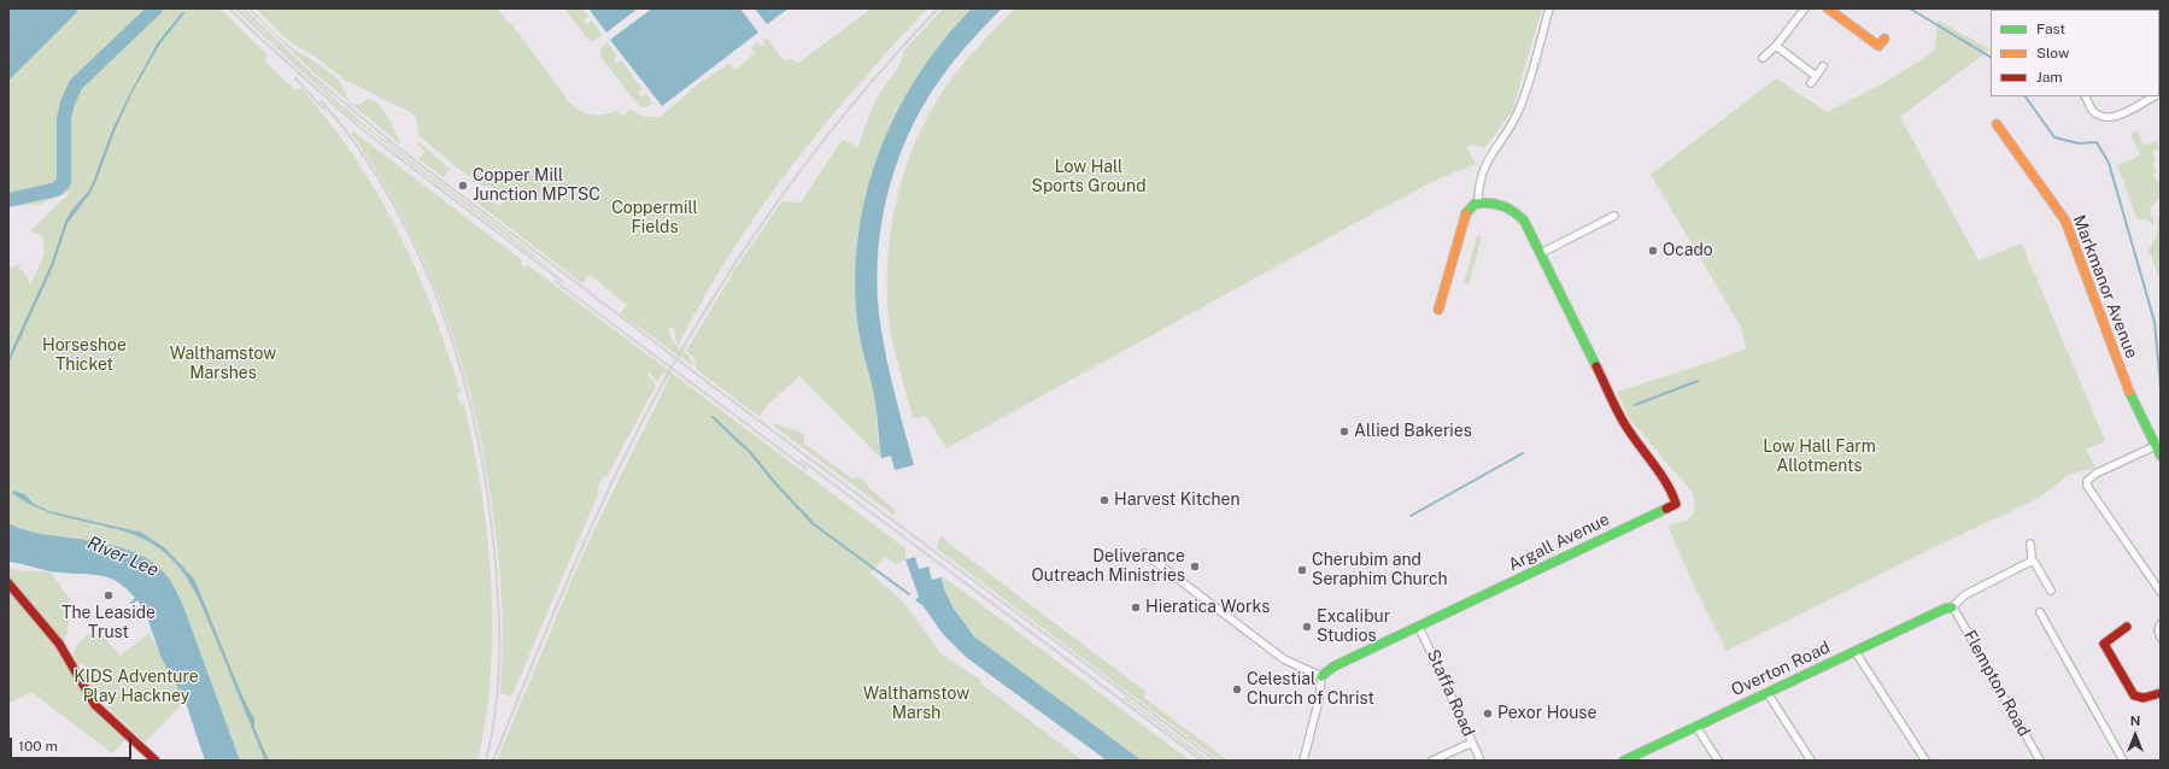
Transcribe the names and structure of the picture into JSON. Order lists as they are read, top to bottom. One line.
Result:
{"streets":{"street":["Markmanor Avenue","Argall Avenue","Overton Road","Flempton Road","Staffa Road"]},"crossings":[["Argall Avenue","Staffa Road"],["Overton Road","Flempton Road"]],"water":["River Lee"],"parks":["Low Hall Sports Ground","Coppermill Fields","Horseshoe Thicket","Walthamstow Marshes","Low Hall Farm Allotments","KIDS Adventure Play Hackney","Walthamstow Marsh"],"places":["Copper Mill Junction MPTSC","Ocado","Allied Bakeries","Harvest Kitchen","Deliverance Outreach Ministries","Cherubim and Seraphim Church","The Leaside Trust","Hieratica Works","Excalibur Studios","Celestial Church of Christ","Pexor House"],"legend":["Fast","Slow","Jam"],"scale_bar":"100 m","north":"top"}
